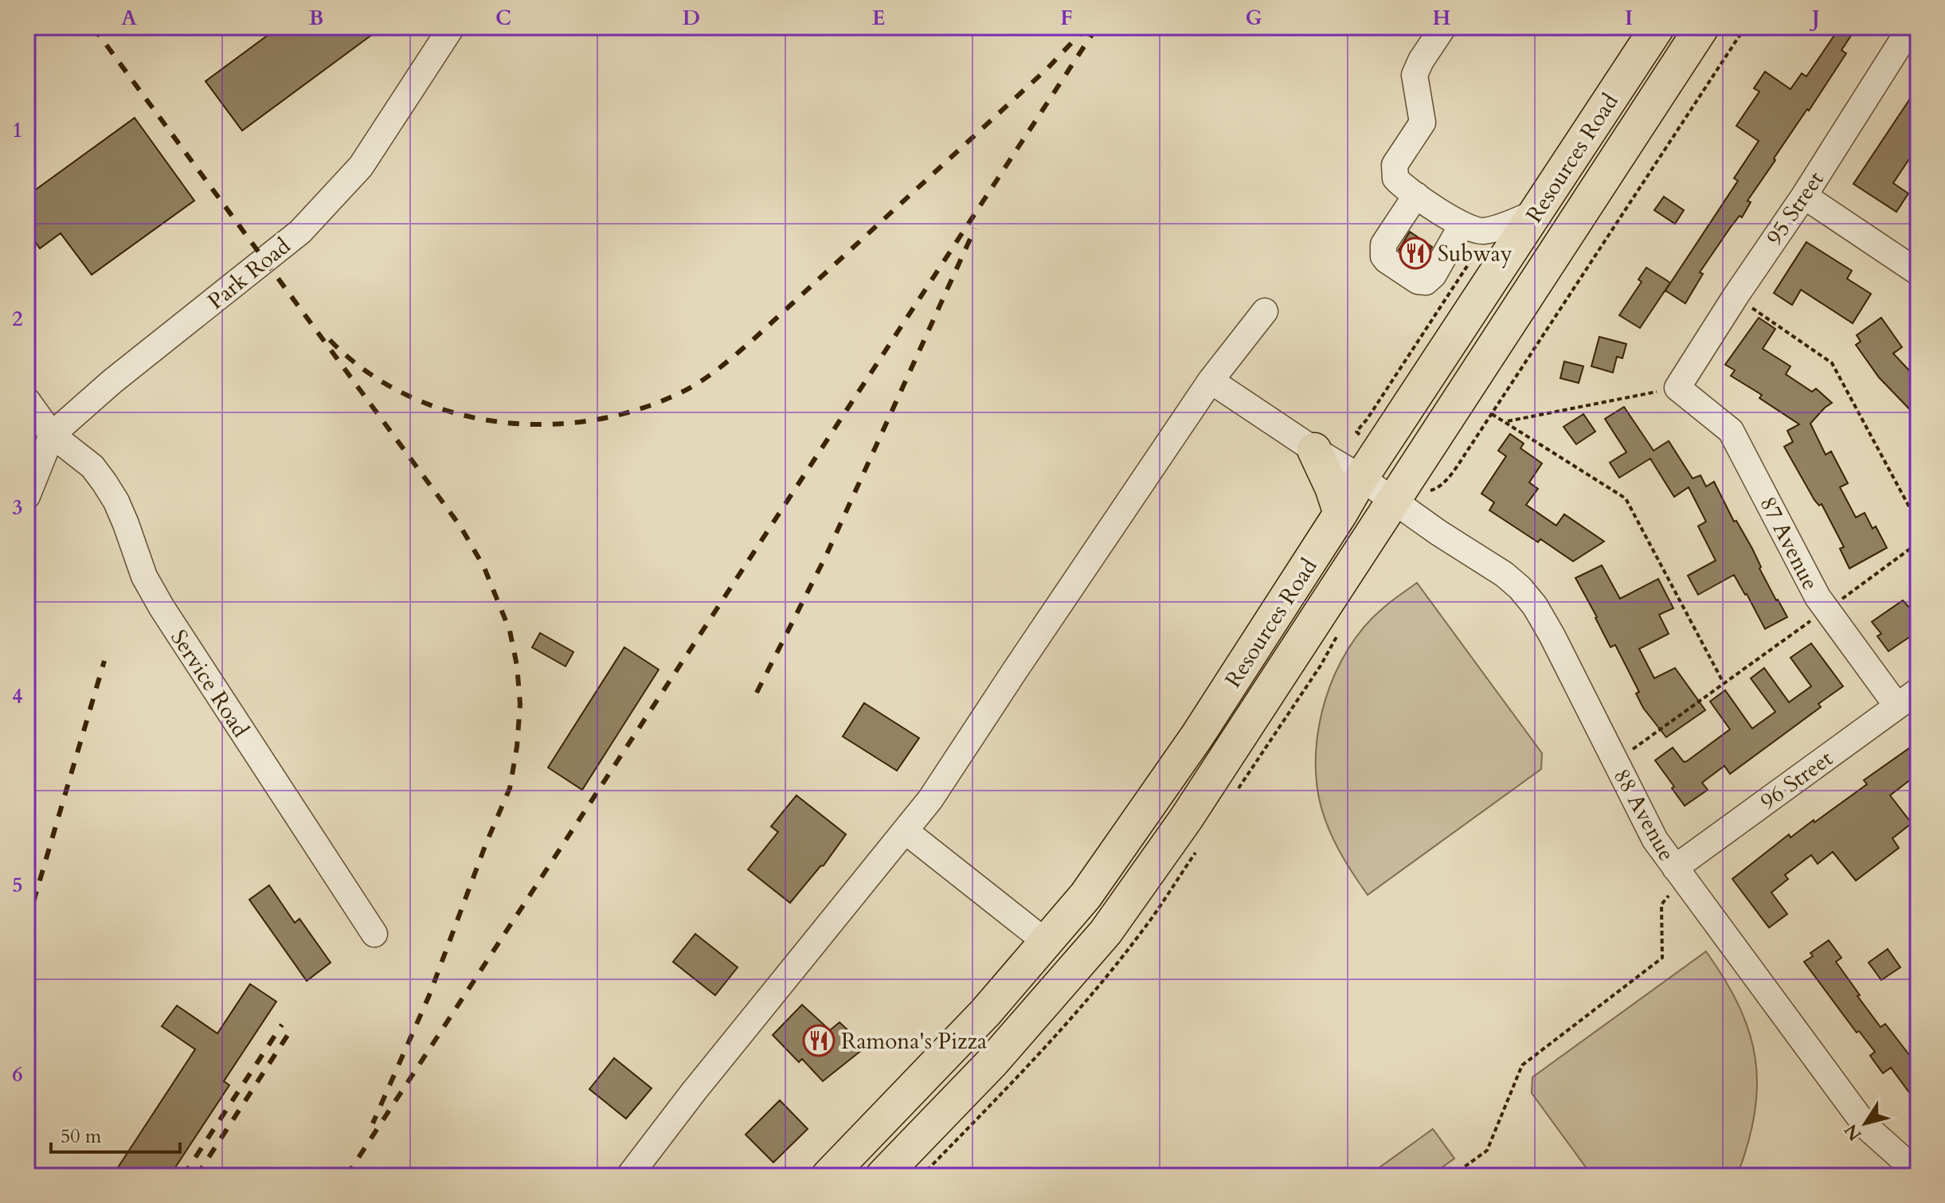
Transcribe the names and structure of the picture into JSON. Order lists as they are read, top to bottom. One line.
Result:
{"streets":{"main road":["Resources Road"],"street":["95 Street","Park Road","87 Avenue","Service Road","96 Street","88 Avenue"]},"crossings":[["Resources Road","88 Avenue"],["95 Street","87 Avenue"],["Park Road","Service Road"],["87 Avenue","96 Street"],["96 Street","88 Avenue"]],"places":{"restaurant":["Subway","Ramona's Pizza"]},"scale_bar":"50 m","north":"bottom left","grid":{"columns":["A","B","C","D","E","F","G","H","I","J"],"rows":["1","2","3","4","5","6"]}}
